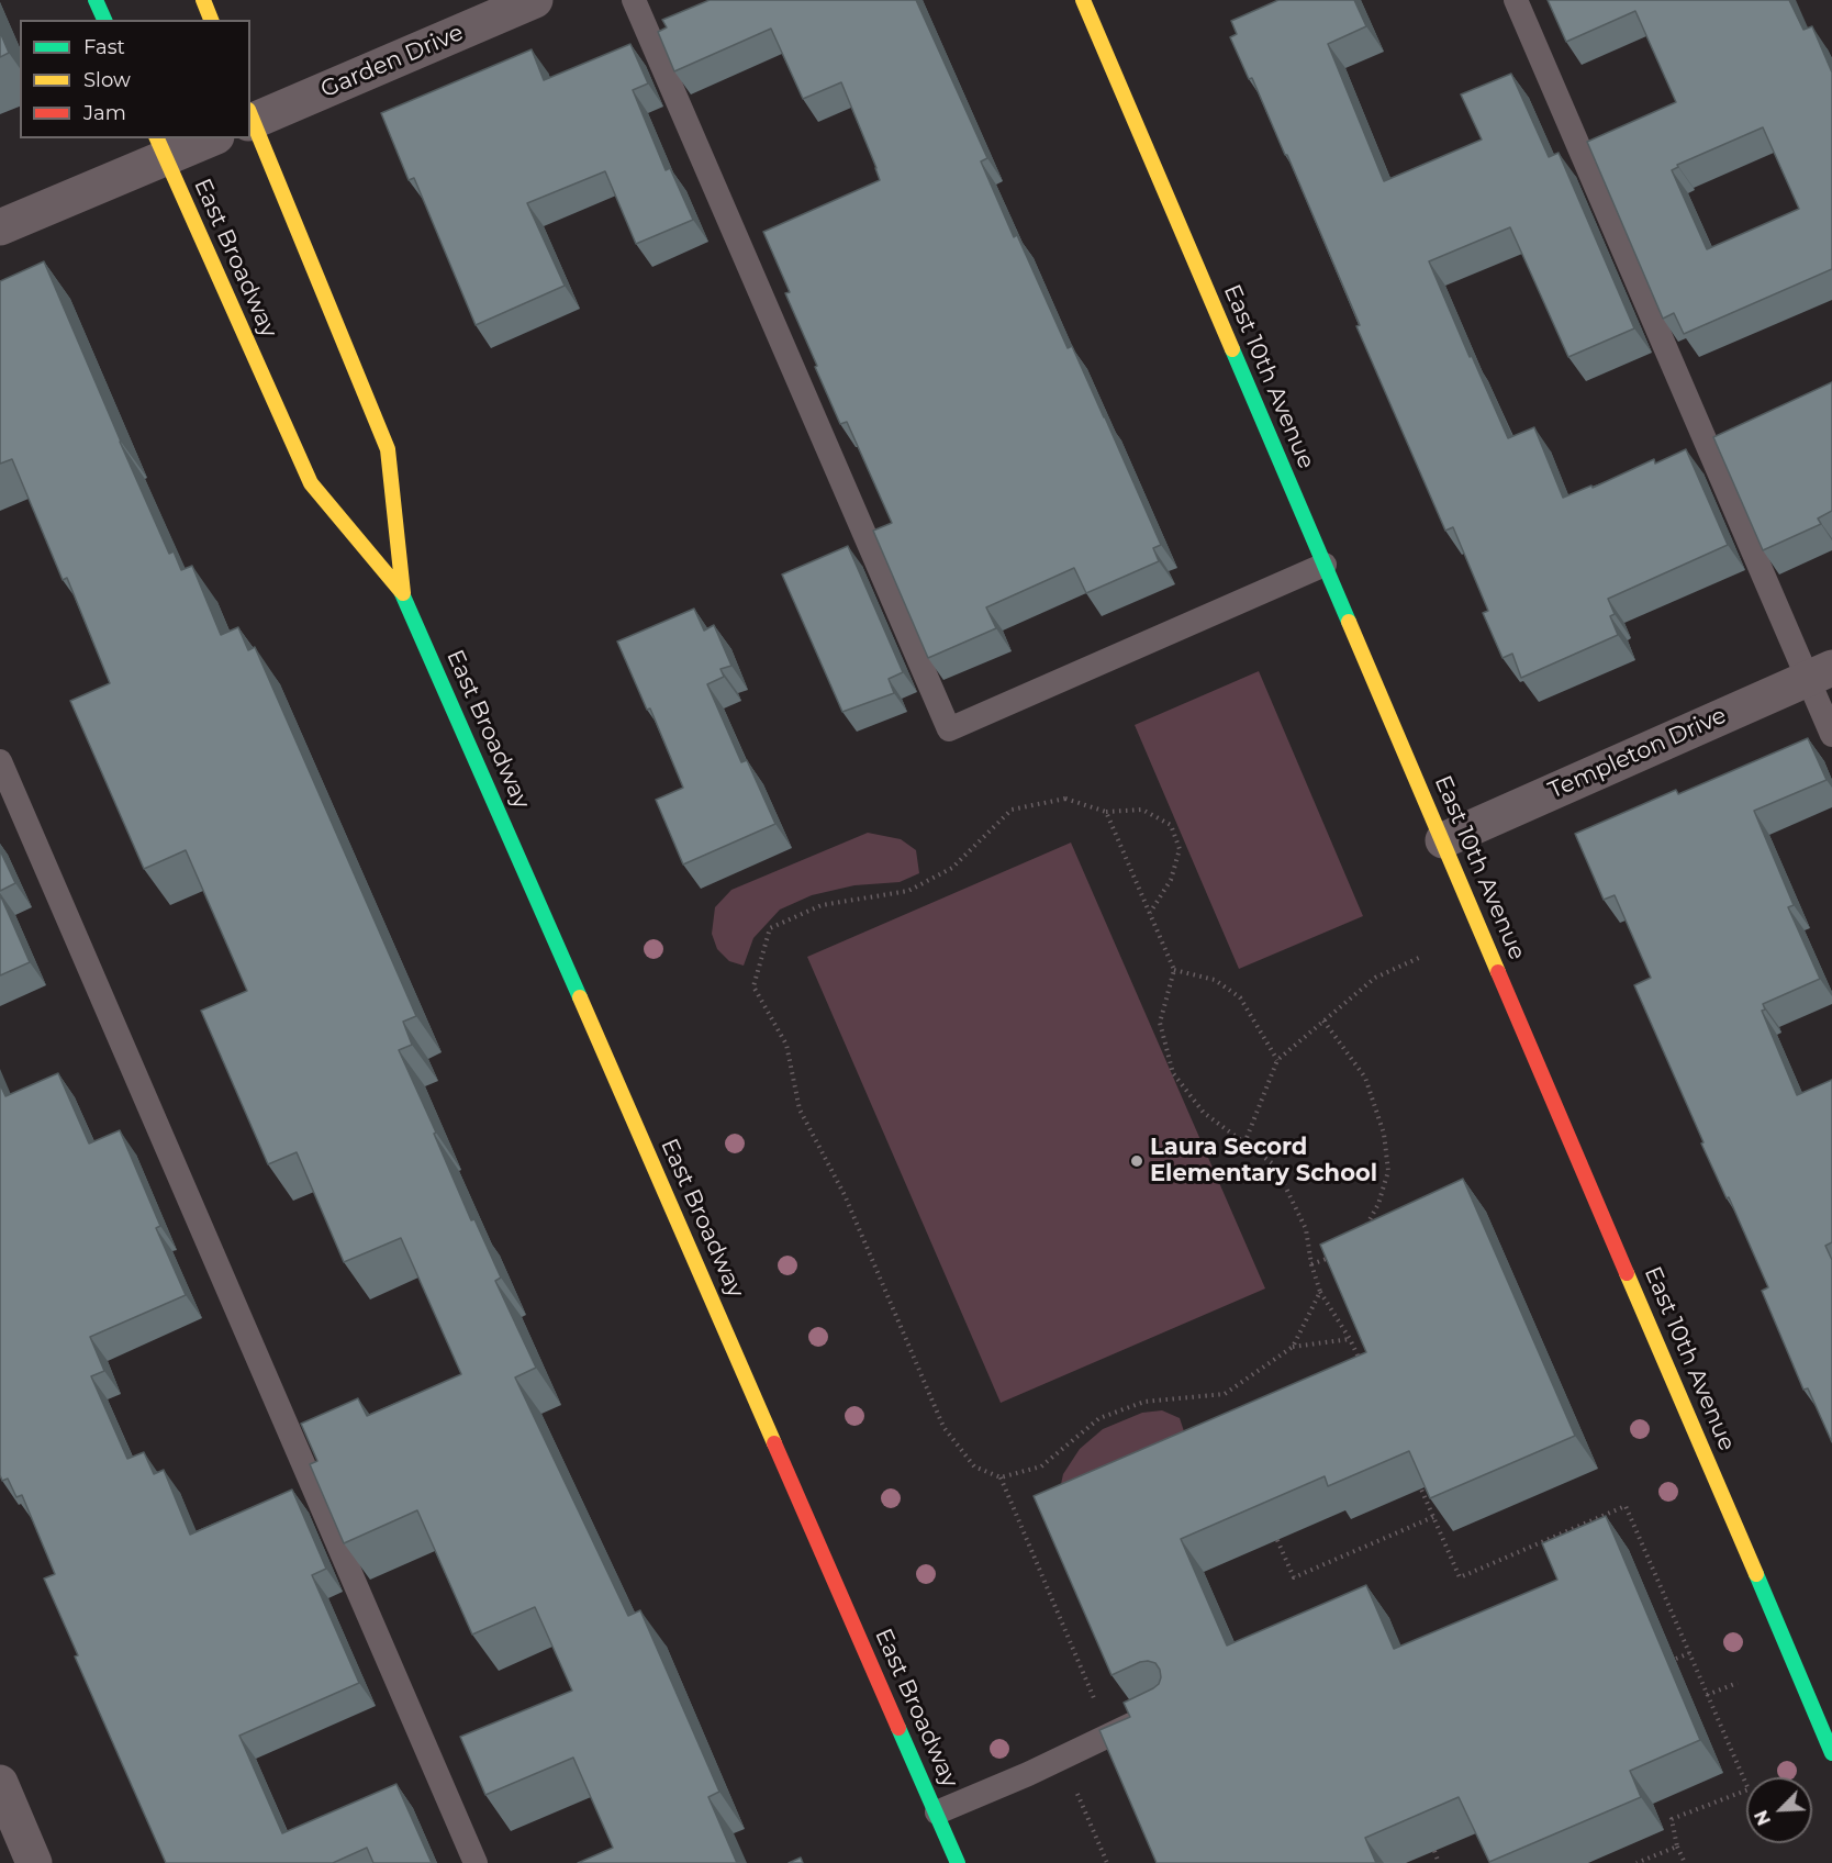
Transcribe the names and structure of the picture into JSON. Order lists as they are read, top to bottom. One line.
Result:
{"streets":{"main road":["East Broadway","East 10th Avenue"],"street":["Garden Drive","Templeton Drive"]},"crossings":[["Garden Drive","East Broadway"],["East 10th Avenue","Templeton Drive"]],"places":["Laura Secord Elementary School"],"legend":["Fast","Slow","Jam"],"north":"bottom left"}
